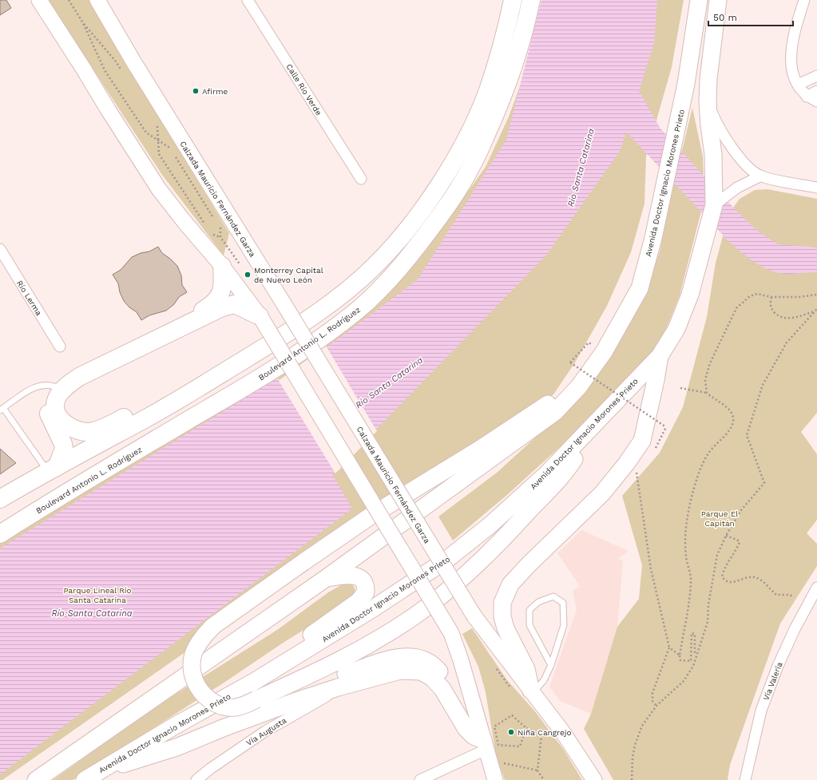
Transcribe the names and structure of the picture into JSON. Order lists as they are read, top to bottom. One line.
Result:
{"streets":{"highway":["Boulevard Antonio L. Rodríguez"],"main road":["Avenida Doctor Ignacio Morones Prieto","Calzada Mauricio Fernández Garza"],"street":["Calle Río Verde","Río Lerma","Vía Valeria","Vía Augusta"]},"water":["Río Santa Catarina"],"parks":["Parque El Capitán","Parque Lineal Río Santa Catarina"],"places":["Afirme","Monterrey Capital de Nuevo León","Niña Cangrejo"],"scale_bar":"50 m"}
